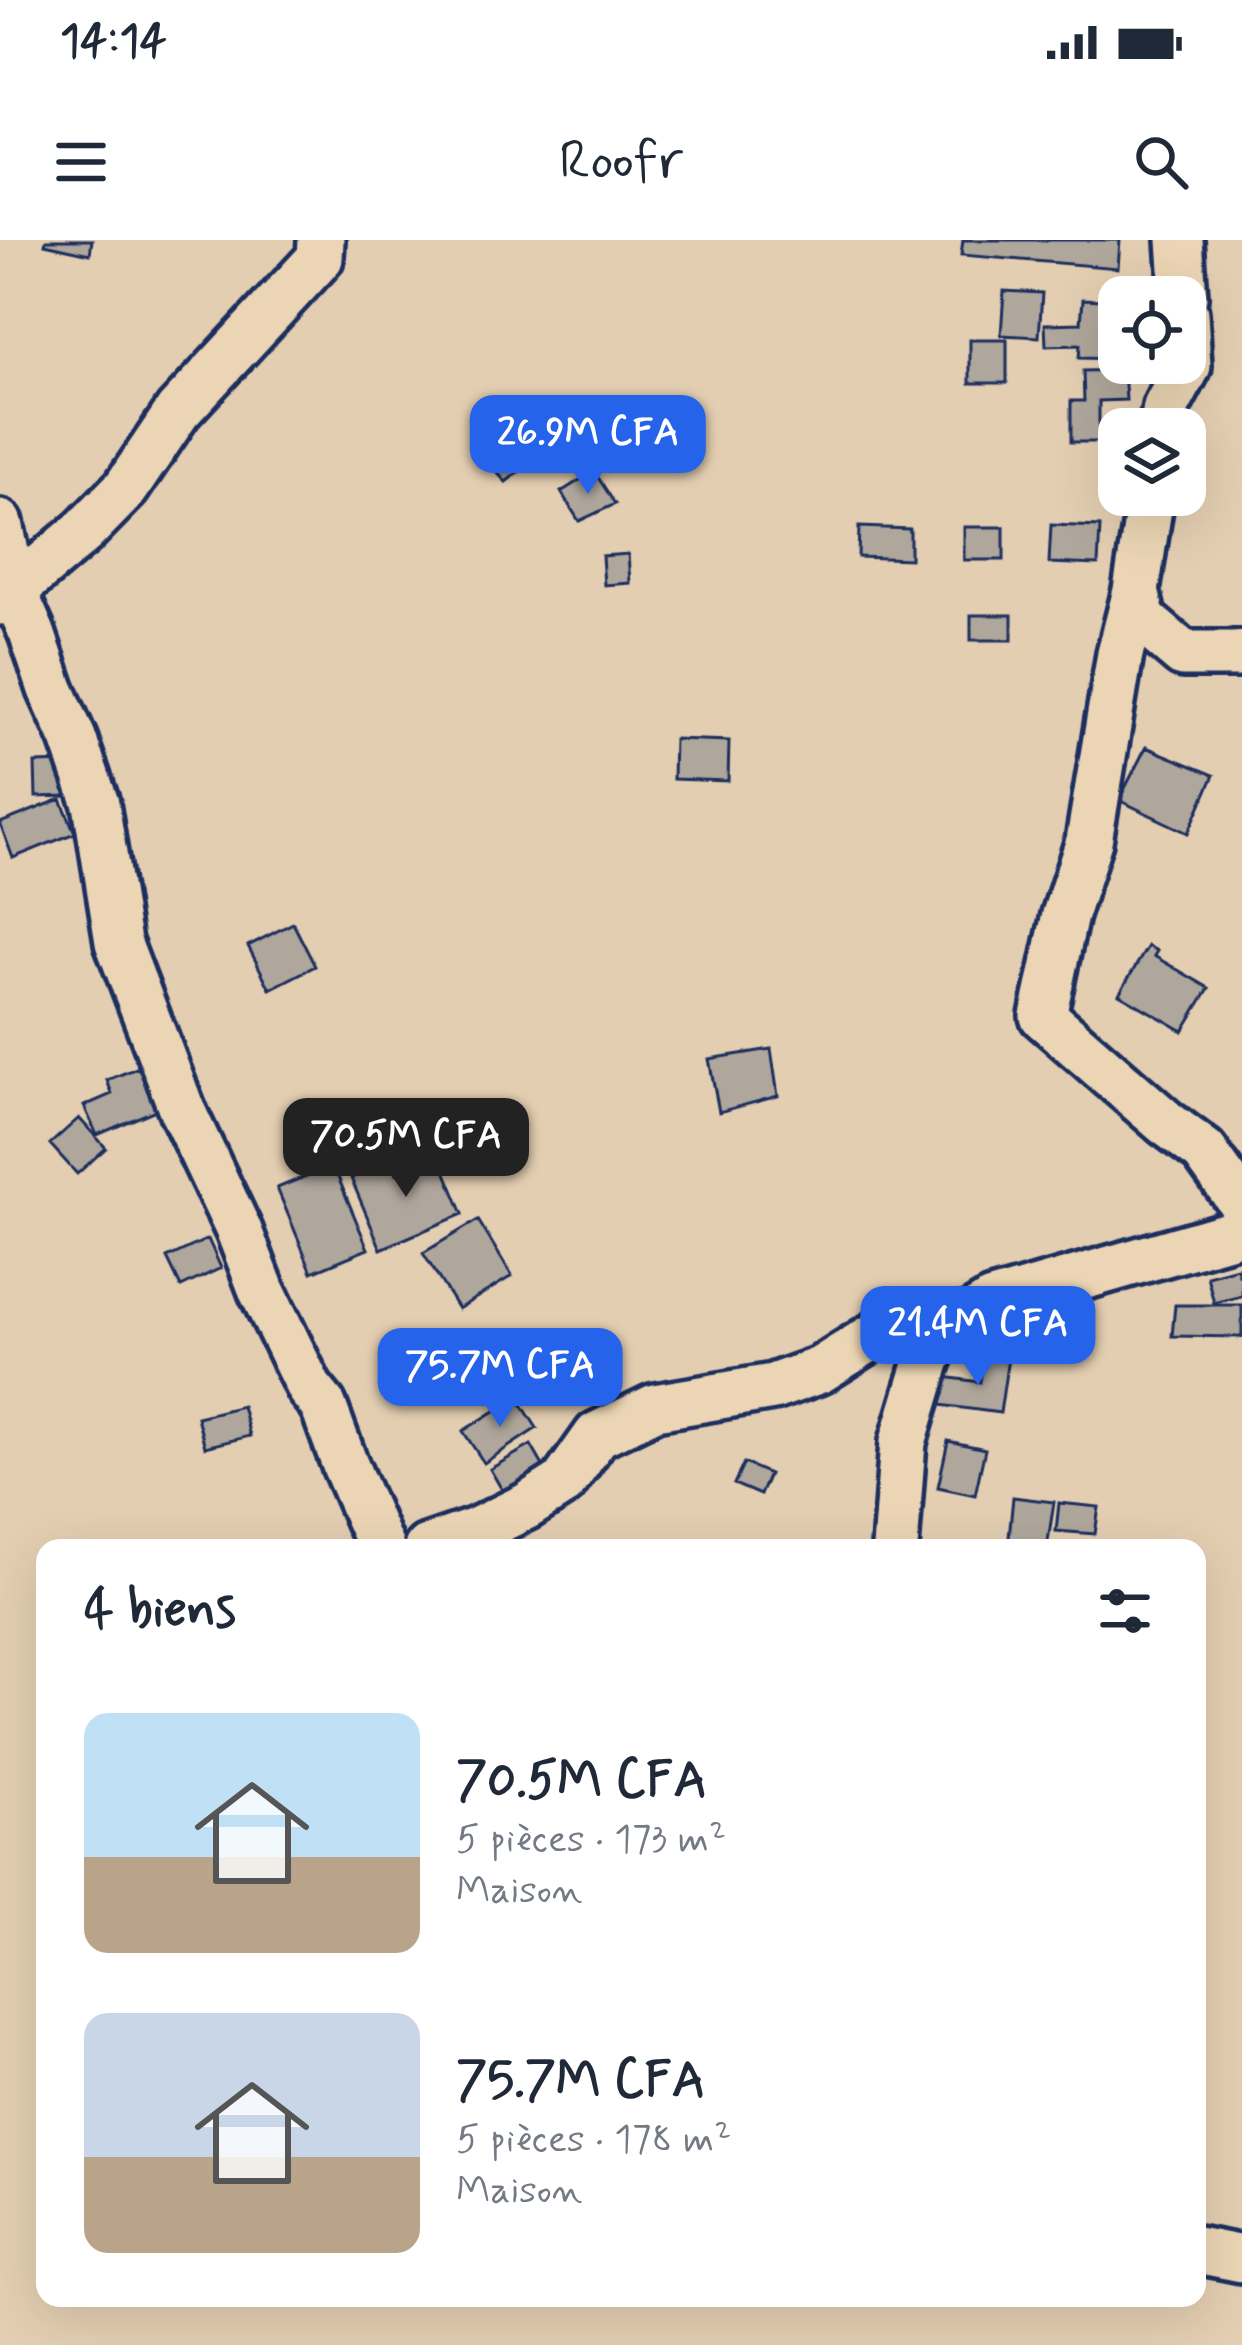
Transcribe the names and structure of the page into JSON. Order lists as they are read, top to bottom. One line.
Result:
{"page":{"status":"14:14","header":"Roofr","price":["26.9M CFA","70.5M CFA","21.4M CFA","75.7M CFA"],"heading":"4 biens","list":[{"name":"70.5M CFA","note":"5 pièces · 173 m² · Maison"},{"name":"75.7M CFA","note":"5 pièces · 178 m² · Maison"}]}}
